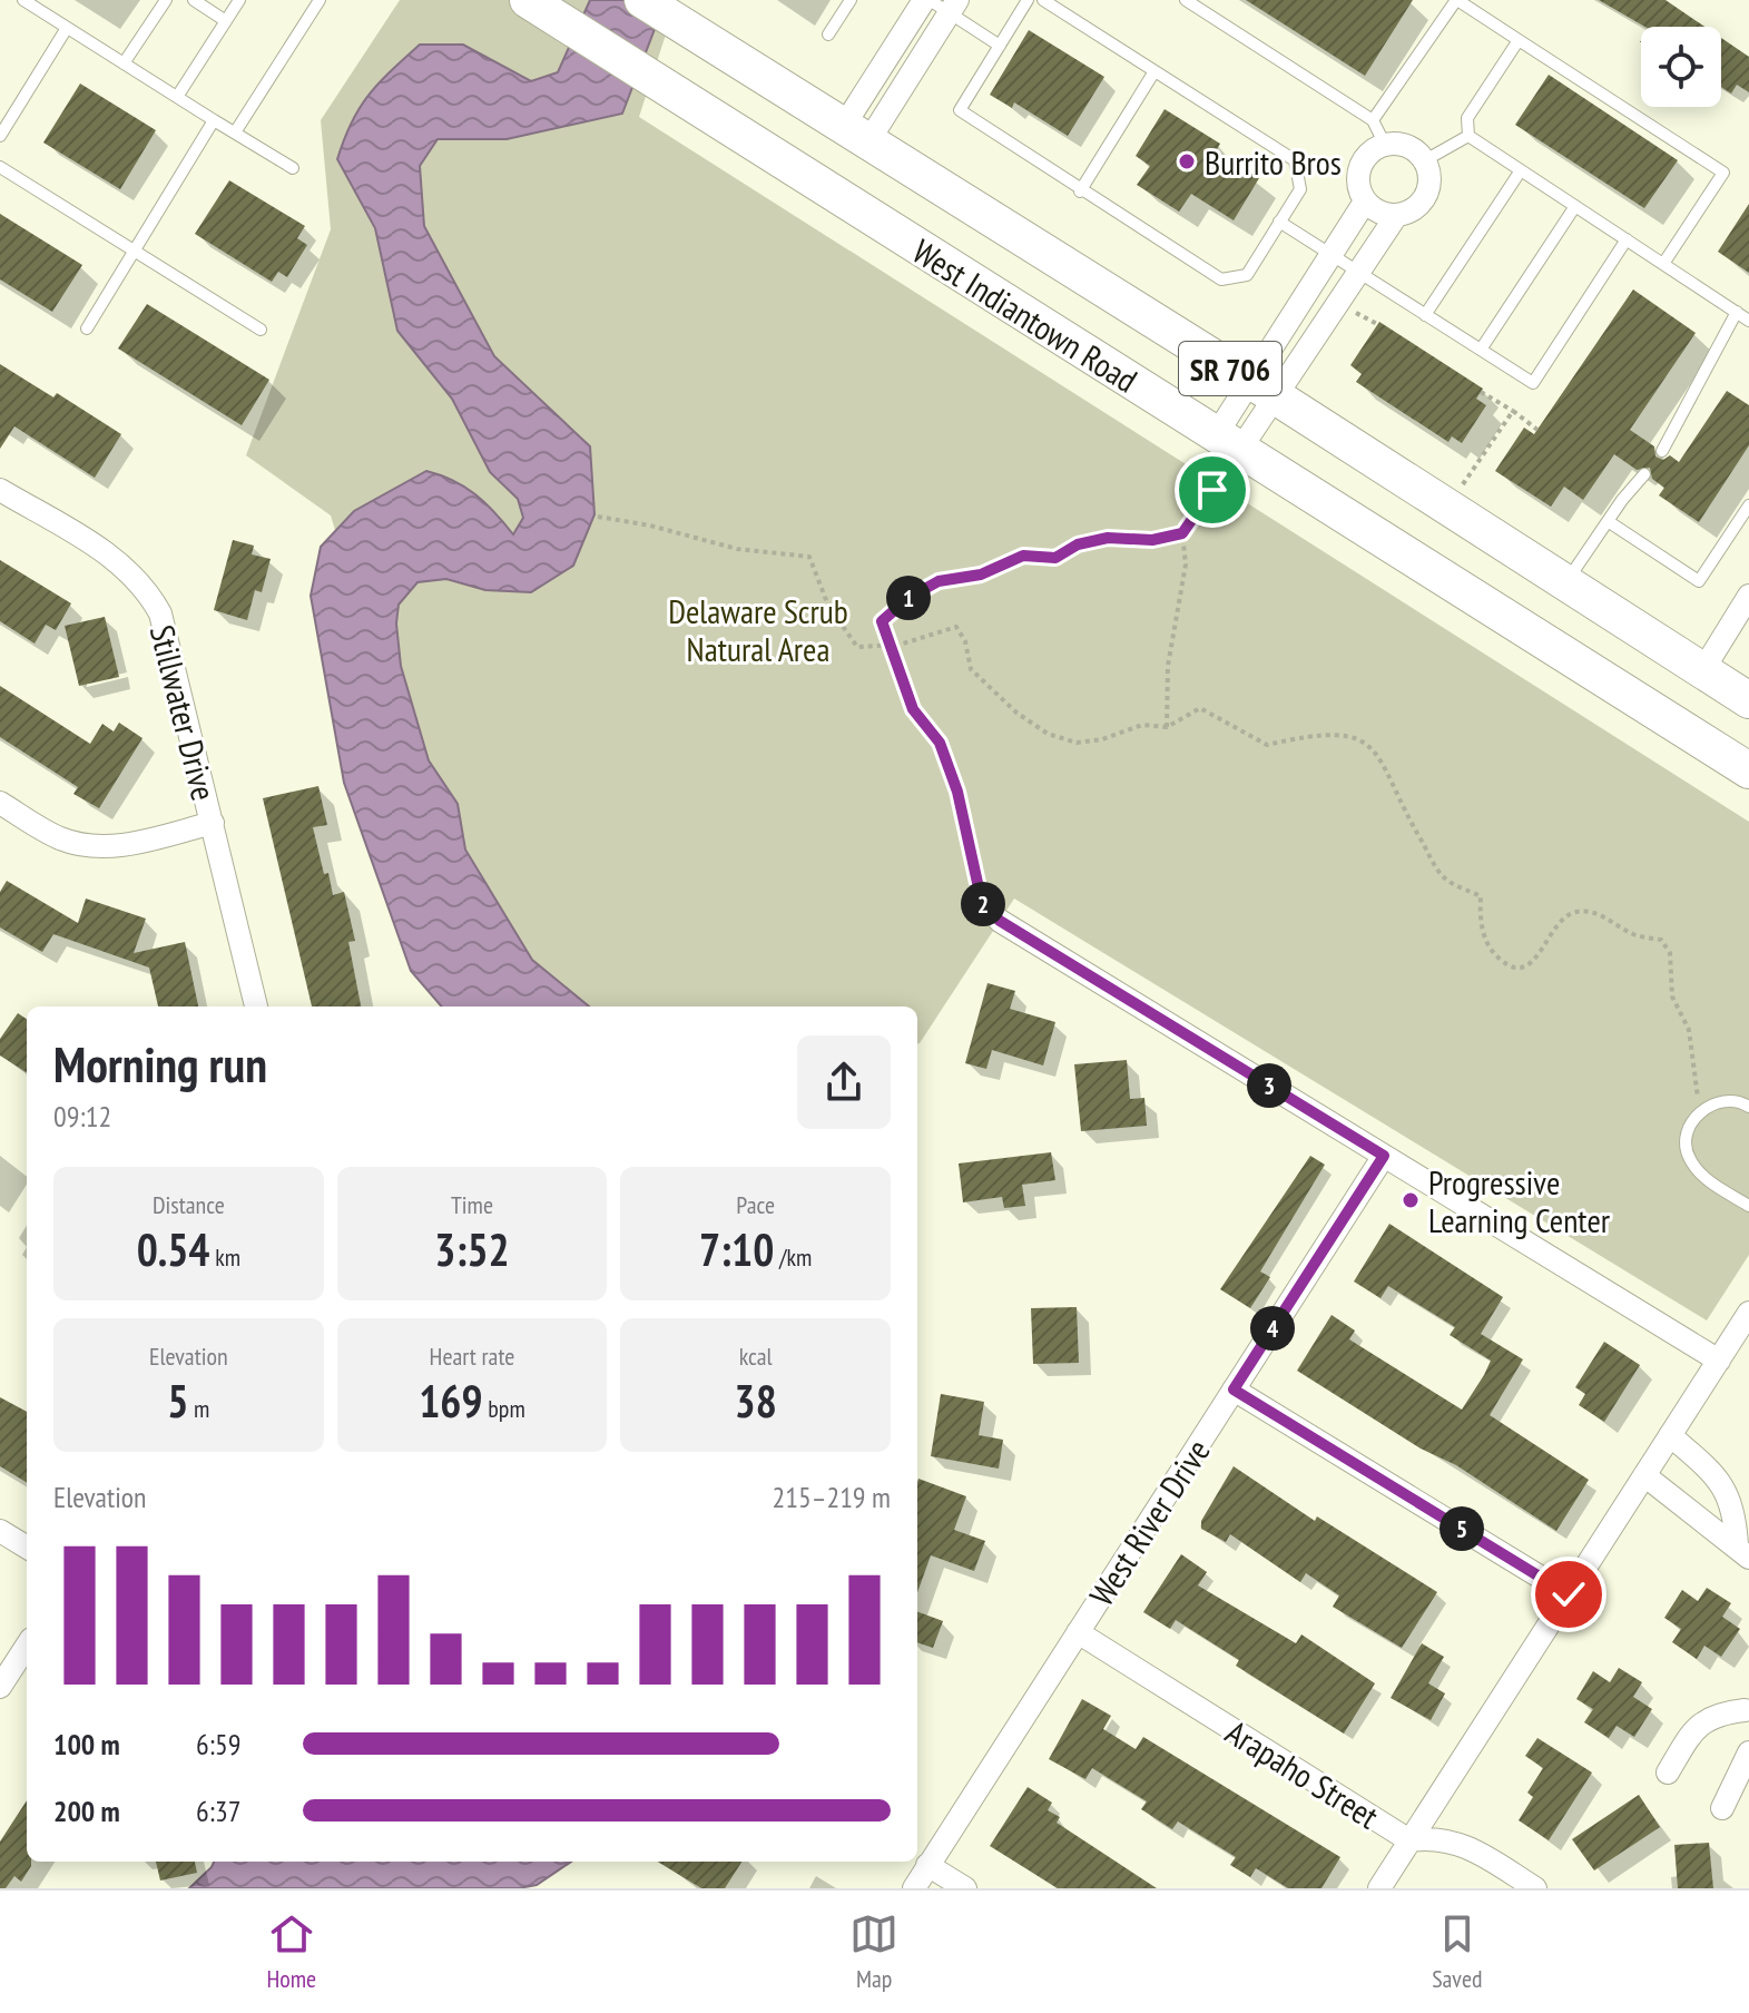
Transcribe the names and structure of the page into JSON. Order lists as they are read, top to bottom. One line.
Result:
{"streets":{"main road":["West Indiantown Road","SR 706"],"street":["Stillwater Drive","West River Drive","Arapaho Street"]},"crossings":[["West River Drive","Arapaho Street"]],"parks":["Delaware Scrub Natural Area"],"places":["Burrito Bros","Progressive Learning Center"],"page":{"pins":["1","2","3","4","5"],"heading":["Morning run","09:12"],"stats":[["Distance","0.54 km"],["Time","3:52"],["Pace","7:10 /km"],["Elevation","5 m"],["Heart rate","169 bpm"],["kcal","38"]],"chart":["Elevation","215–219 m"],"list":[{"name":"100 m","note":"6:59"},{"name":"200 m","note":"6:37"}],"tabs":["Home","Map","Saved"]}}
